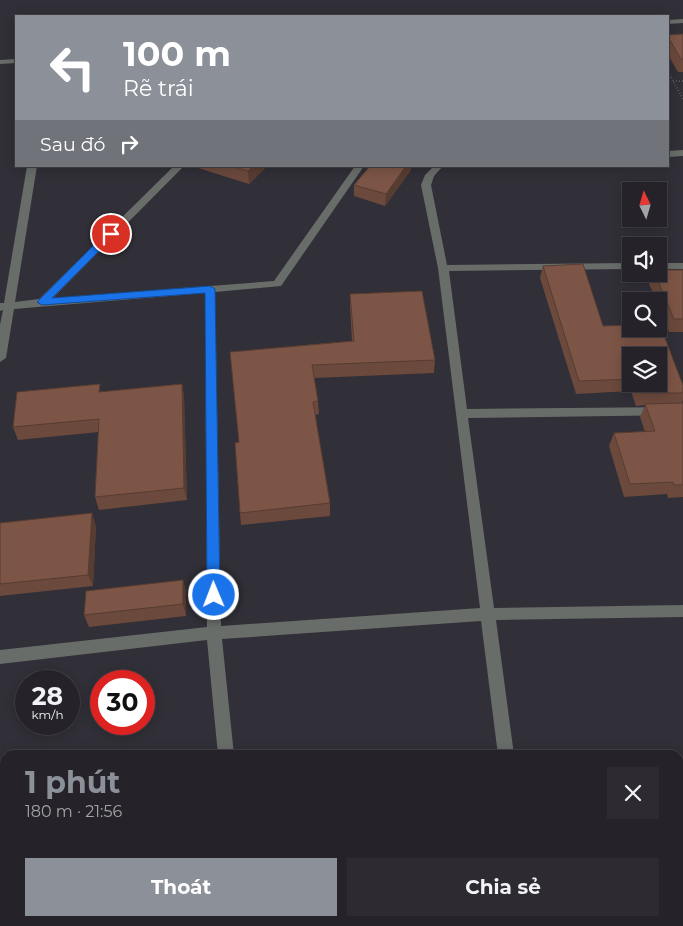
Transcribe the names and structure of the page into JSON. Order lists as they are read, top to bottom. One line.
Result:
{"north":"top","page":{"turn":["100 m","Rẽ trái"],"then":"Sau đó","speed":"28 km/h","limit":"30","heading":["1 phút","180 m · 21:56"],"buttons":["Thoát","Chia sẻ"]}}
